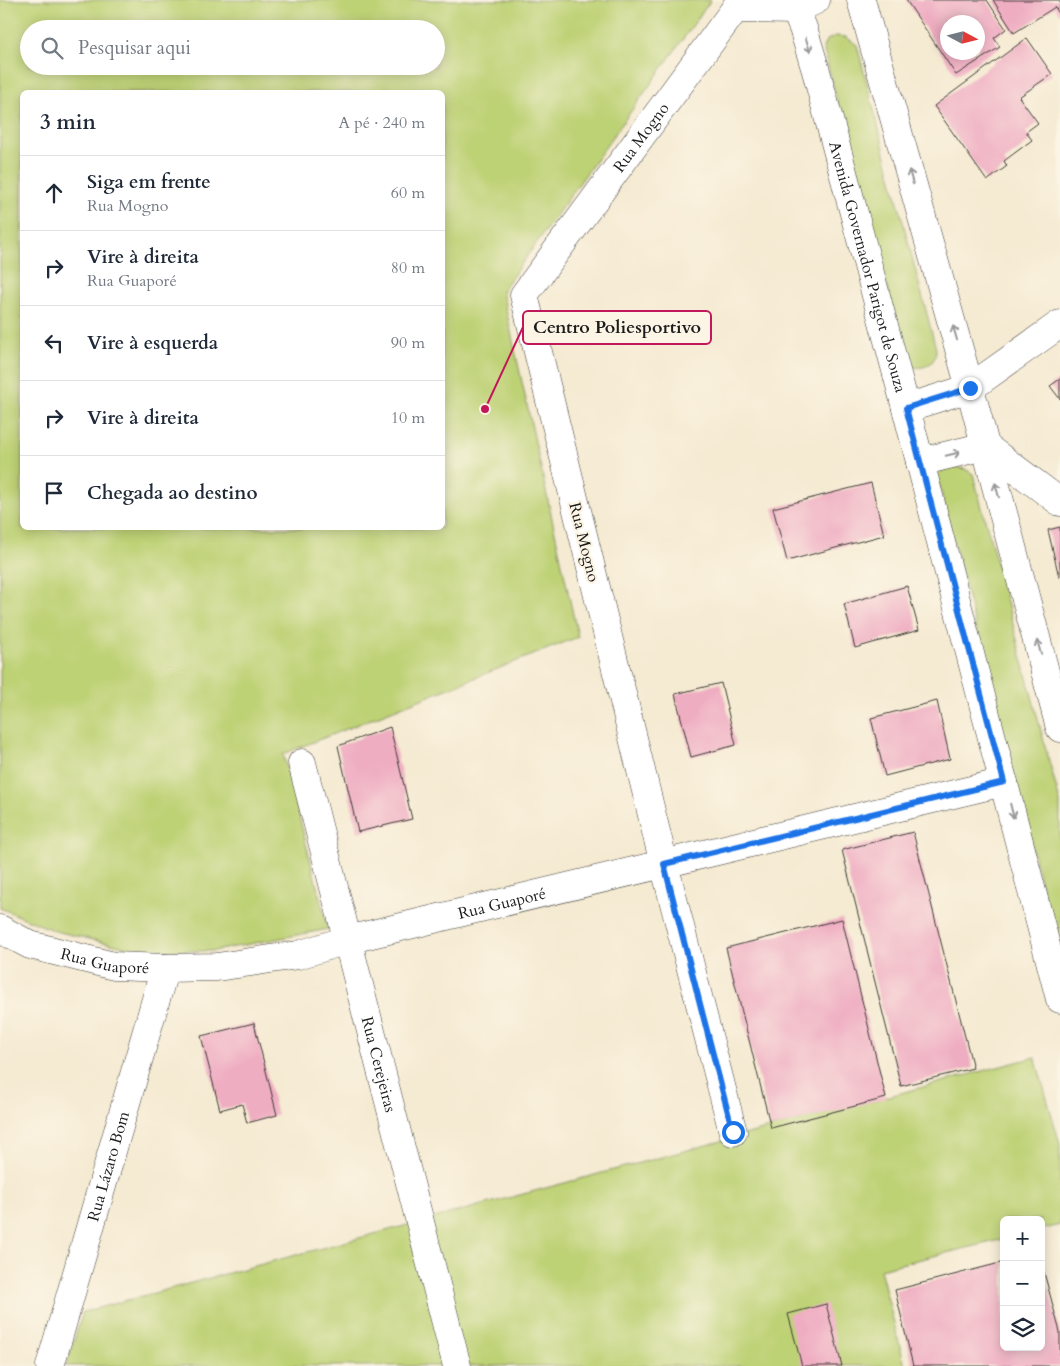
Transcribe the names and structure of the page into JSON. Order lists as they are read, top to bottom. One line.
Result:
{"streets":{"street":["Rua Mogno","Avenida Governador Parigot de Souza","Rua Guaporé","Rua Cerejeiras","Rua Lázaro Bom"]},"crossings":[["Rua Mogno","Avenida Governador Parigot de Souza"],["Rua Mogno","Rua Guaporé"],["Avenida Governador Parigot de Souza","Rua Guaporé"],["Rua Guaporé","Rua Cerejeiras"],["Rua Guaporé","Rua Lázaro Bom"]],"places":["Centro Poliesportivo"],"north":"right","page":{"search":"Pesquisar aqui","heading":["3 min","A pé · 240 m"],"list":[["Siga em frente","Rua Mogno","60 m"],["Vire à direita","Rua Guaporé","80 m"],["Vire à esquerda","90 m"],["Vire à direita","10 m"],"Chegada ao destino"],"map_buttons":["+","−"]}}
